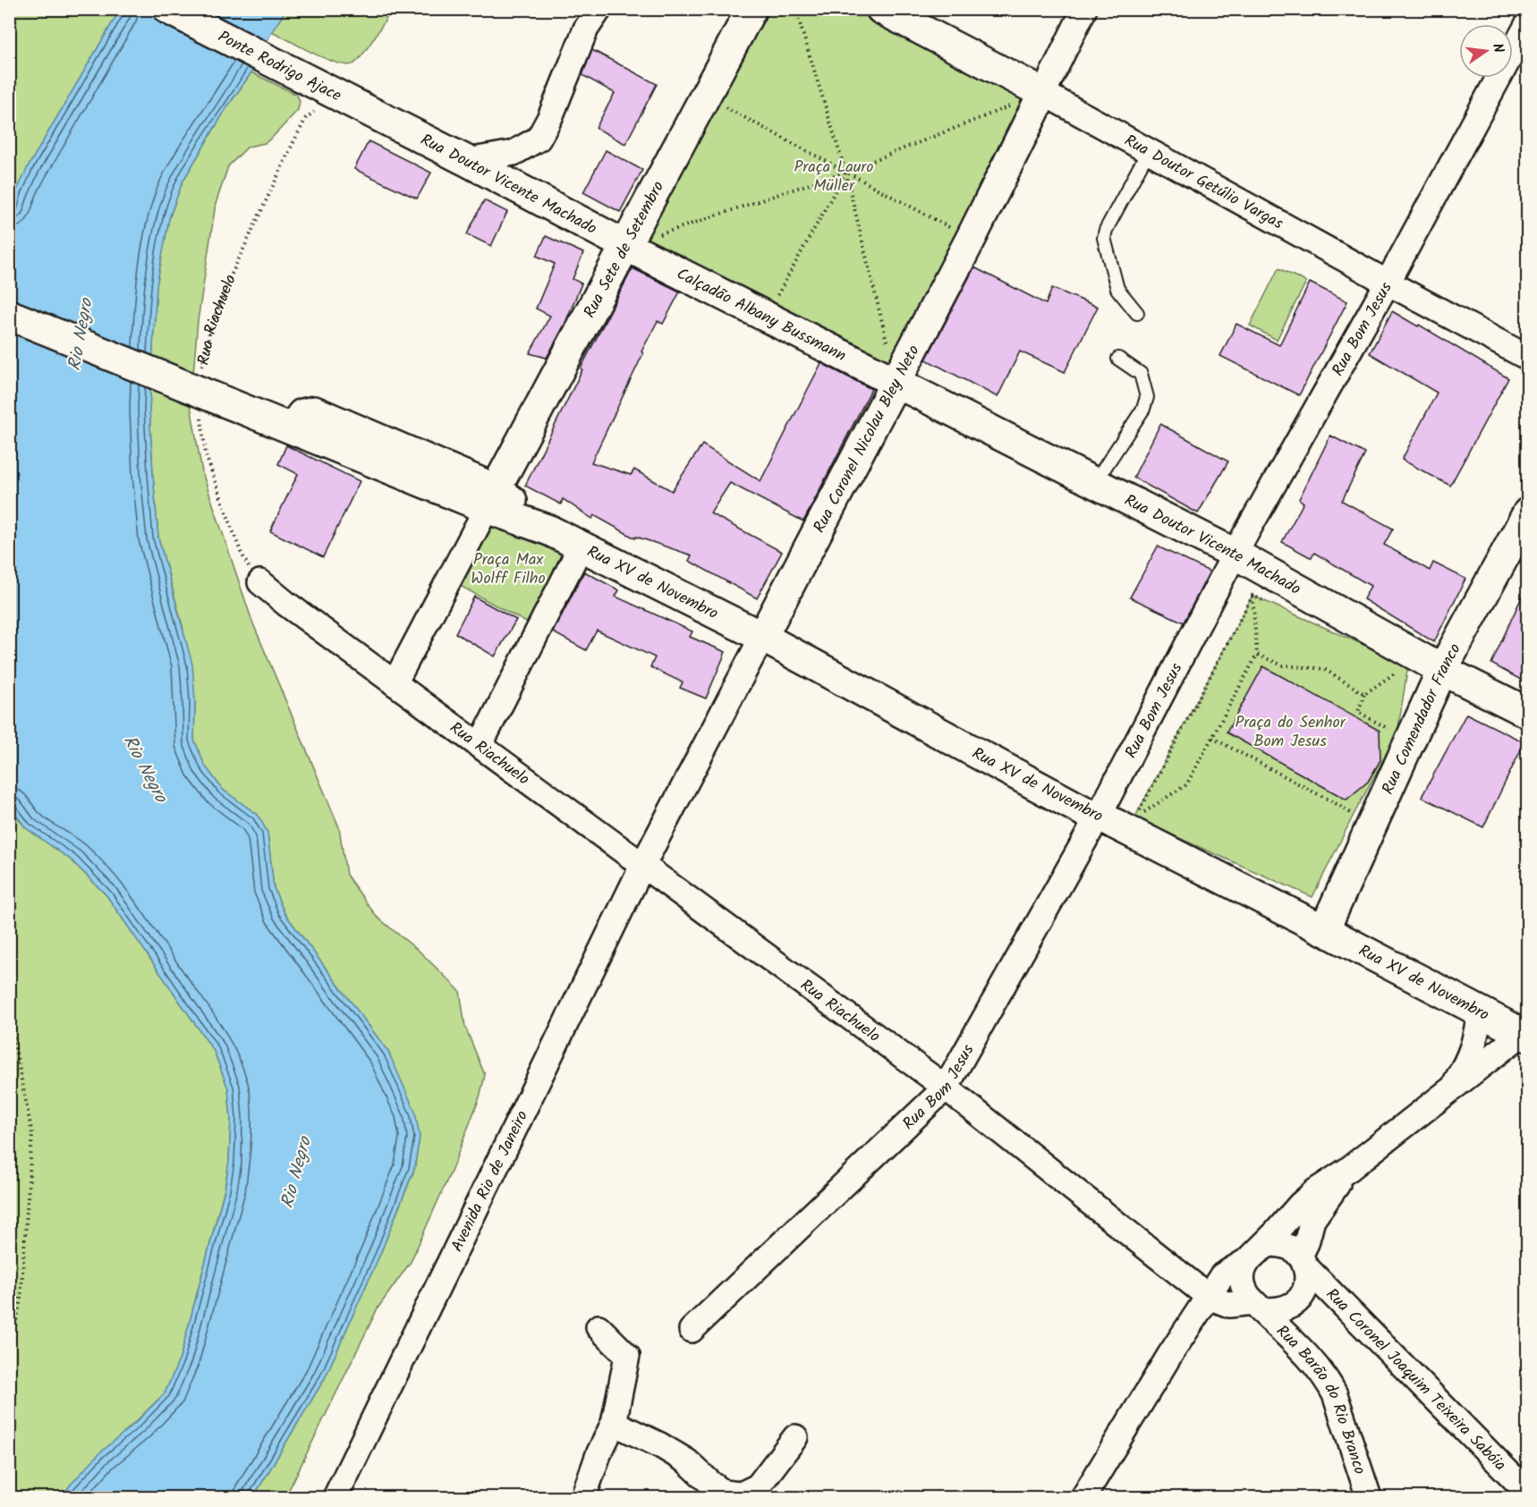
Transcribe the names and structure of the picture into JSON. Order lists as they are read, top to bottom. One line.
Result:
{"streets":{"main road":["Ponte Rodrigo Ajace","Rua Doutor Getúlio Vargas","Rua Doutor Vicente Machado","Rua Sete de Setembro","Calçadão Albany Bussmann","Rua Coronel Nicolau Bley Neto","Rua XV de Novembro","Rua Comendador Franco"],"street":["Rua Riachuelo","Rua Bom Jesus","Avenida Rio de Janeiro","Rua Coronel Joaquim Teixeira Sabóia","Rua Barão do Rio Branco"]},"crossings":[["Ponte Rodrigo Ajace","Rua Doutor Vicente Machado"],["Rua Doutor Getúlio Vargas","Rua Bom Jesus"],["Rua Doutor Getúlio Vargas","Rua Coronel Nicolau Bley Neto"],["Rua Doutor Vicente Machado","Rua Sete de Setembro"],["Rua Doutor Vicente Machado","Calçadão Albany Bussmann"],["Rua Doutor Vicente Machado","Rua Bom Jesus"],["Rua Doutor Vicente Machado","Rua Coronel Nicolau Bley Neto"],["Rua Doutor Vicente Machado","Rua Comendador Franco"],["Rua Sete de Setembro","Calçadão Albany Bussmann"],["Rua Sete de Setembro","Rua Riachuelo"],["Rua Sete de Setembro","Rua XV de Novembro"],["Calçadão Albany Bussmann","Rua Coronel Nicolau Bley Neto"],["Rua Riachuelo","Rua Bom Jesus"],["Rua Riachuelo","Rua Coronel Nicolau Bley Neto"],["Rua Riachuelo","Avenida Rio de Janeiro"],["Rua Bom Jesus","Rua XV de Novembro"],["Rua Coronel Nicolau Bley Neto","Rua XV de Novembro"],["Rua Coronel Nicolau Bley Neto","Avenida Rio de Janeiro"],["Rua XV de Novembro","Rua Comendador Franco"],["Rua Coronel Joaquim Teixeira Sabóia","Rua Barão do Rio Branco"]],"water":["Rio Negro"],"parks":["Praça Lauro Müller","Praça Max Wolff Filho","Praça do Senhor Bom Jesus"],"north":"right"}
